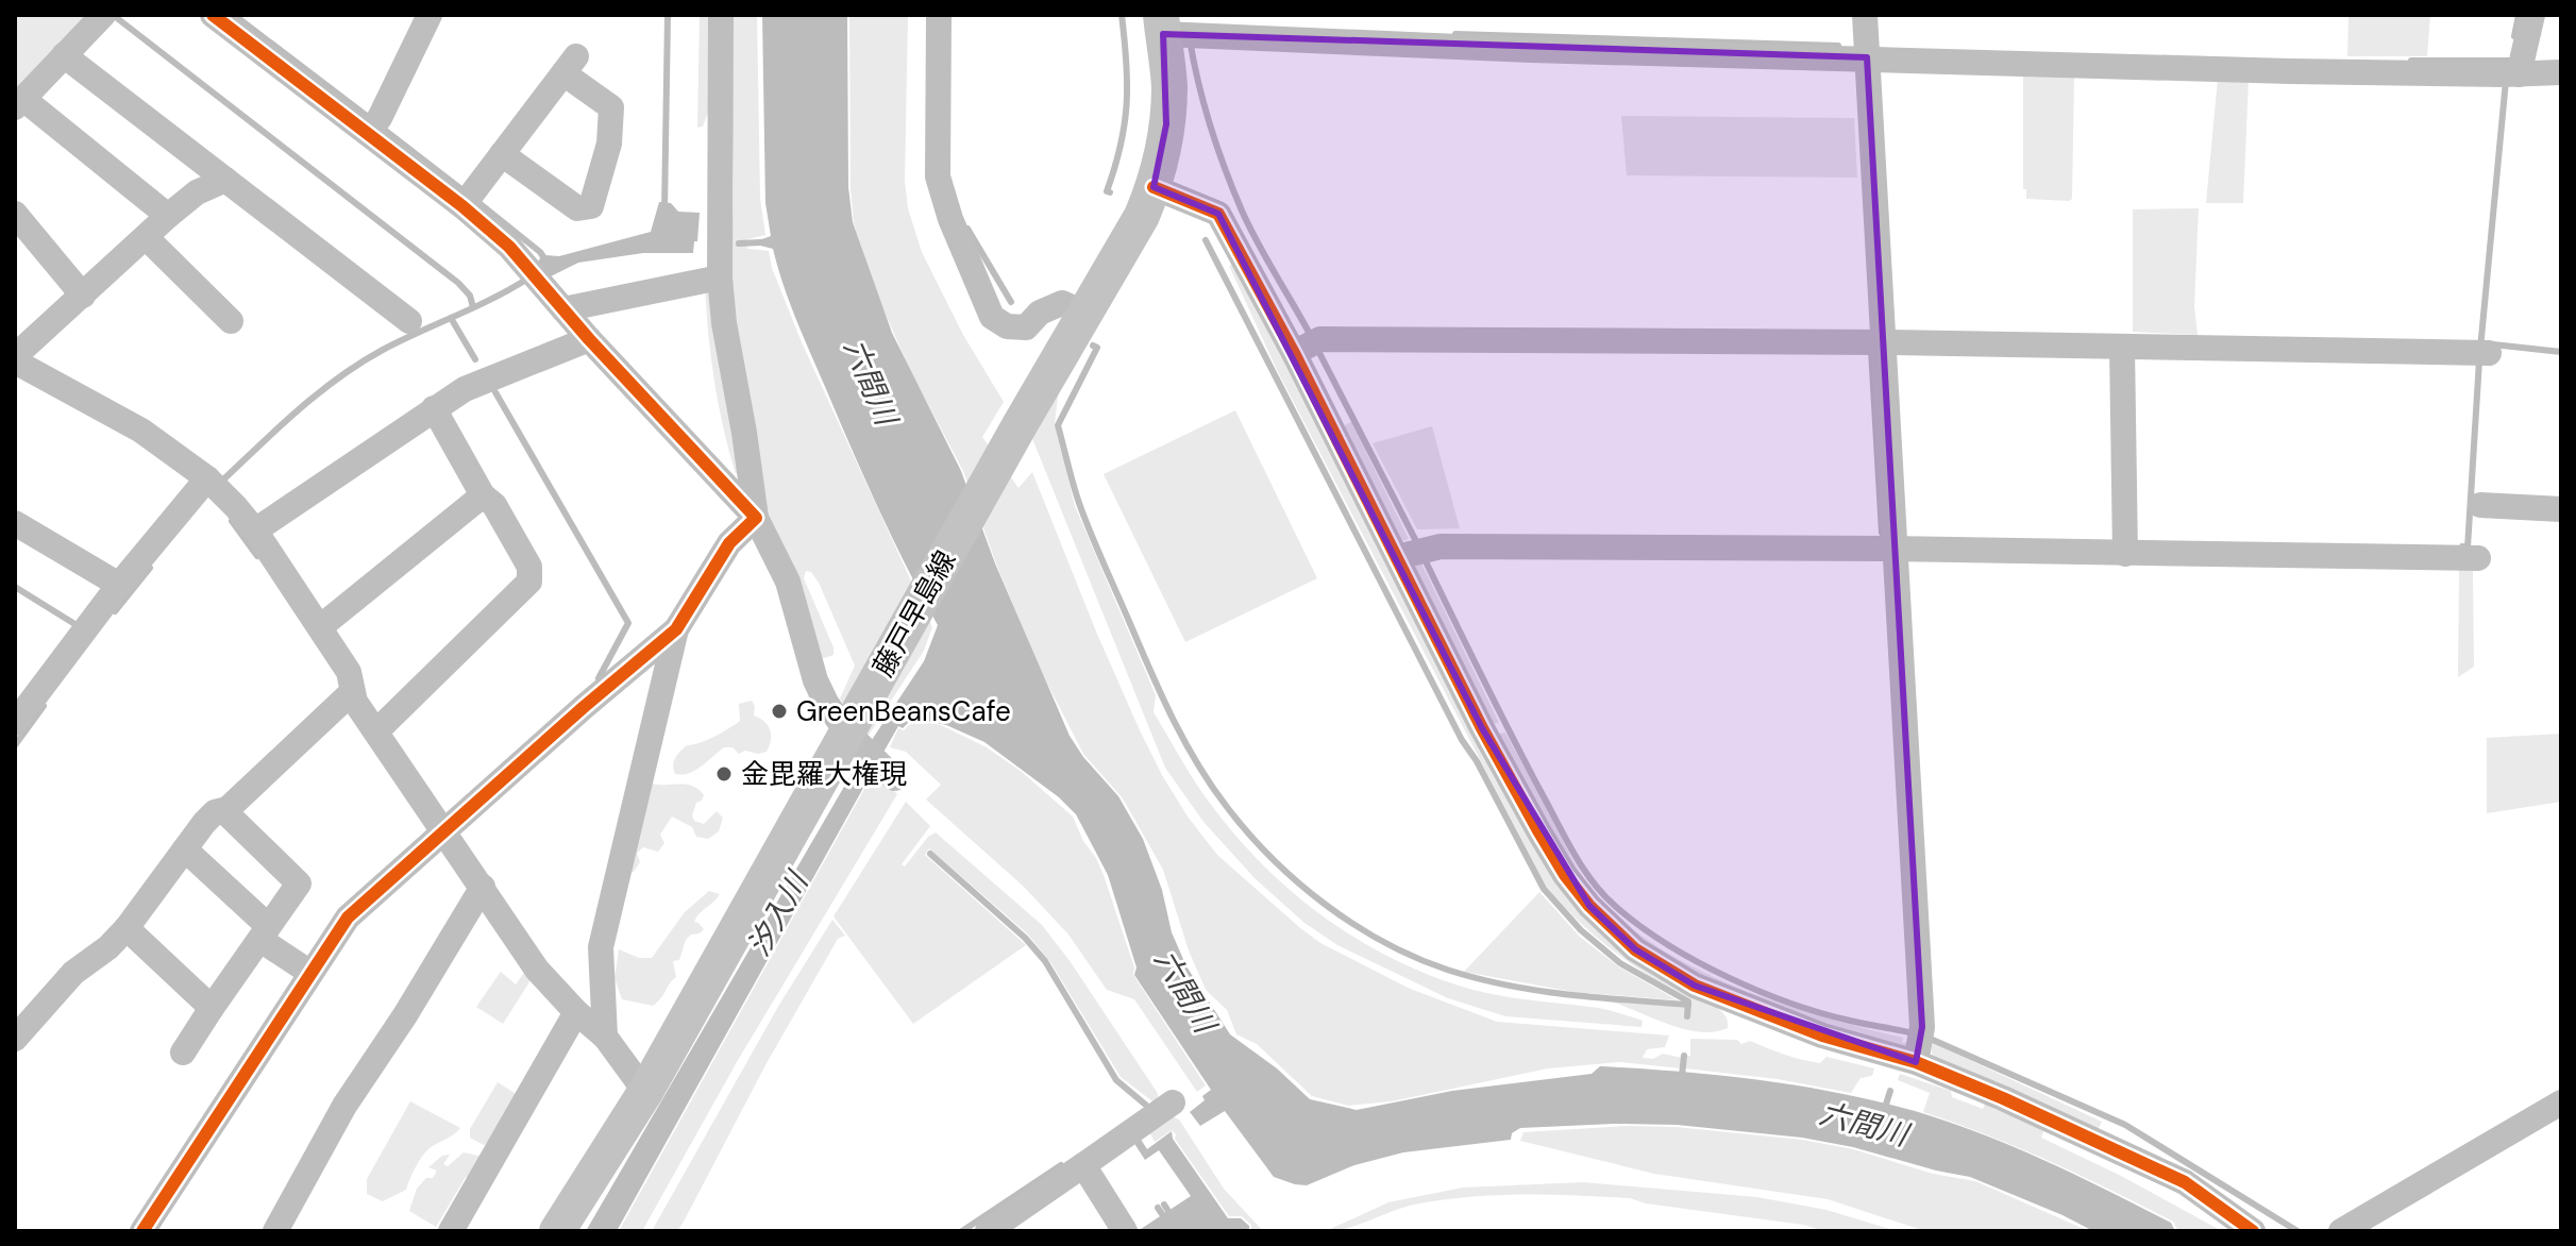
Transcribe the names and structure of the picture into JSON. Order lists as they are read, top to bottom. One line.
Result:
{"streets":{"main road":["藤戸早島線"]},"water":["六間川","汐入川"],"places":["GreenBeansCafe","金毘羅大権現"]}
